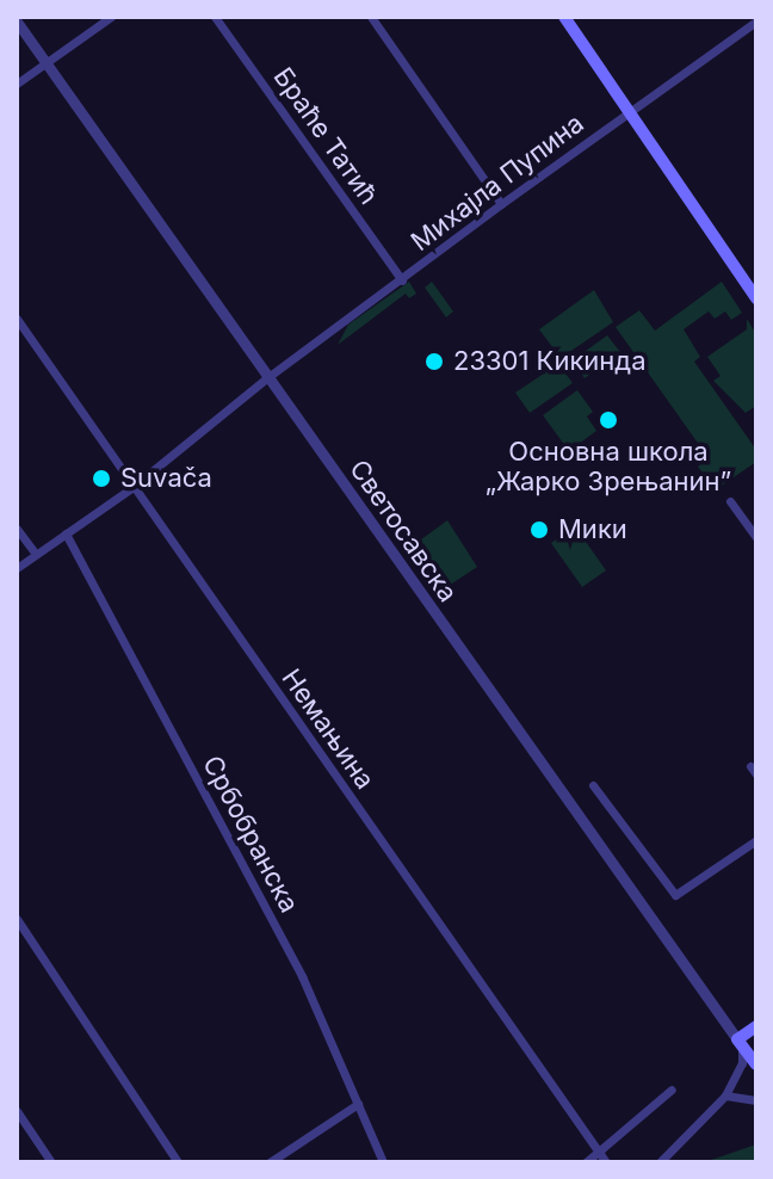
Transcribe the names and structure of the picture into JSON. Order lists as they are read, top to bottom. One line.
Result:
{"streets":{"main road":["Светосавска"],"street":["Браће Татић","Михајла Пупина","Немањина","Србобранска"]},"crossings":[["Браће Татић","Михајла Пупина"],["Михајла Пупина","Светосавска"],["Михајла Пупина","Немањина"],["Михајла Пупина","Србобранска"]],"places":["23301 Кикинда","Основна школа „Жарко Зрењанин”","Suvača","Мики"]}
